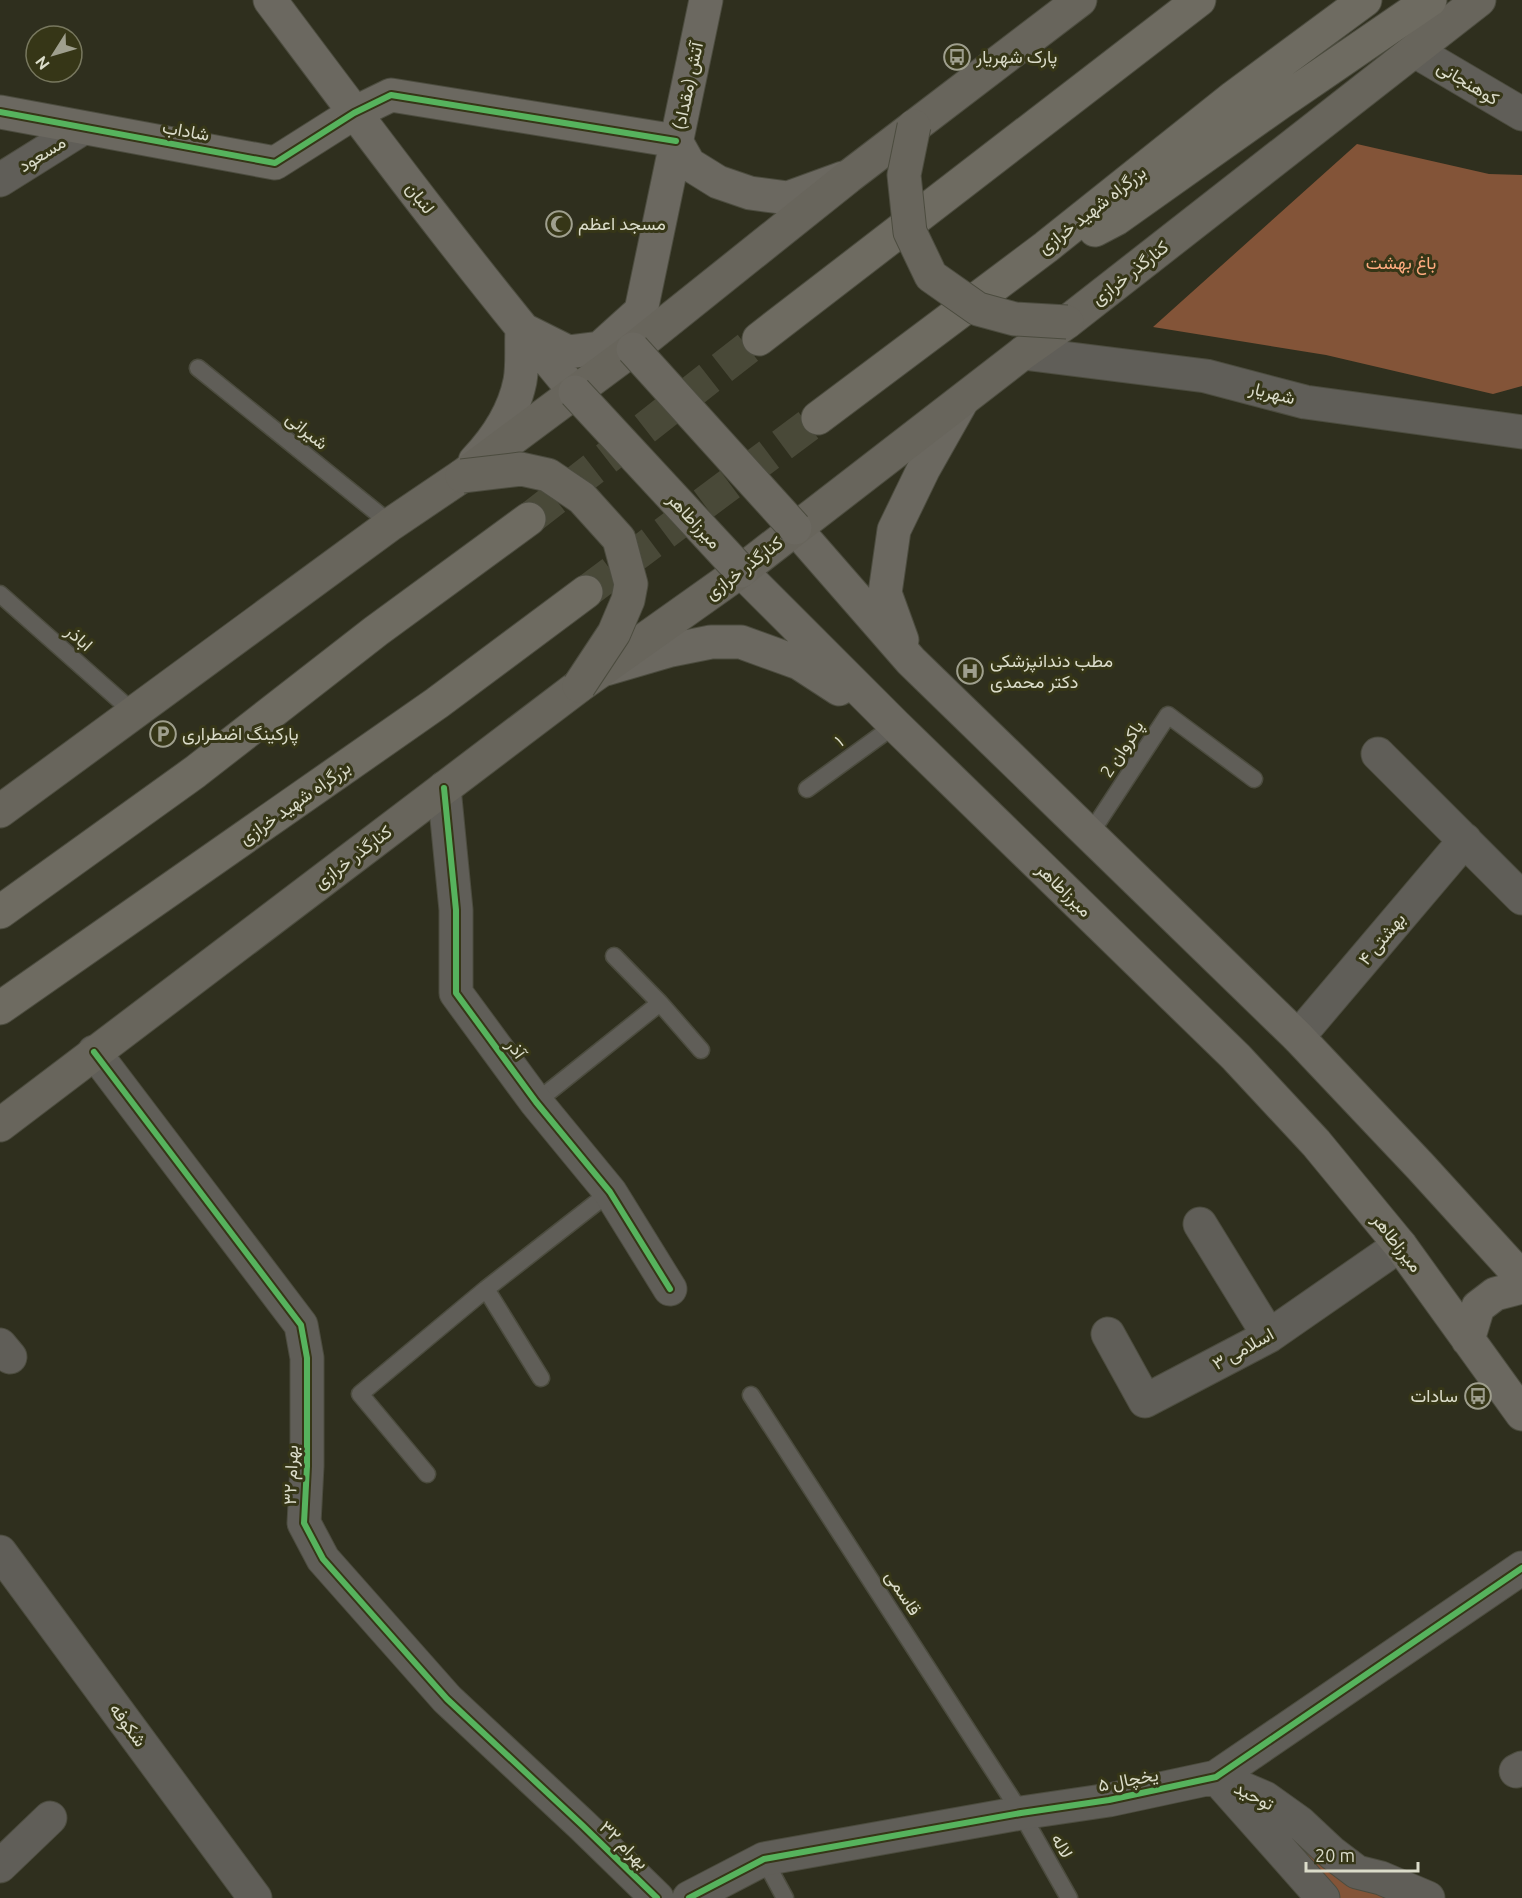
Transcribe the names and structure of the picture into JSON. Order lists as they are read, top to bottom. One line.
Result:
{"streets":{"highway":["بزرگراه شهید خرازی"],"main road":["آتش (مقداد)","شاداب","لنبان","کنارگذر خرازی","میرزاطاهر"],"street":["کوهنجانی","مسعود","شهریار","بهشتی ۴","آذر","اسلامی ۳","بهرام ۳۲","شکوفه","یخچال ۵","توحید"],"lane":["شیرانی","اباذر","۱","پاکروان 2","قاسمی","لاله"]},"crossings":[["کوهنجانی","کنارگذر خرازی"],["آتش (مقداد)","شاداب"],["شاداب","مسعود"],["شاداب","لنبان"],["لنبان","میرزاطاهر"],["کنارگذر خرازی","شهریار"],["کنارگذر خرازی","میرزاطاهر"],["کنارگذر خرازی","آذر"],["کنارگذر خرازی","بهرام ۳۲"],["میرزاطاهر","۱"],["میرزاطاهر","اسلامی ۳"],["قاسمی","یخچال ۵"],["قاسمی","لاله"],["یخچال ۵","توحید"],["یخچال ۵","لاله"]],"parks":["باغ بهشت"],"places":{"bus stop":["پارک شهریار","سادات"],"mosque":["مسجد اعظم"],"hospital":["مطب دندانپزشکی دکتر محمدی"],"parking":["پارکینگ اضطراری"]},"scale_bar":"20 m","north":"bottom left"}
